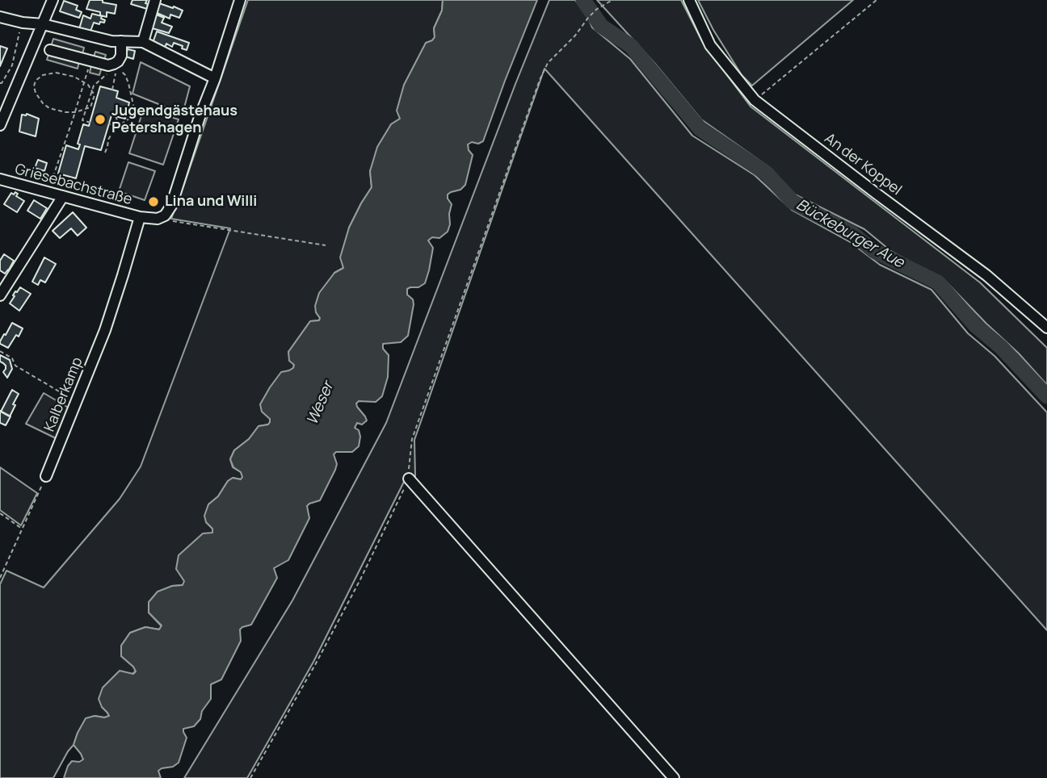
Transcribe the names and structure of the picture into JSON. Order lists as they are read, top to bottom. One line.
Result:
{"streets":{"street":["An der Koppel","Griesebachstraße","Kalberkamp"]},"crossings":[["Griesebachstraße","Kalberkamp"]],"water":["Bückeburger Aue","Weser"],"places":["Jugendgästehaus Petershagen","Lina und Willi"]}
